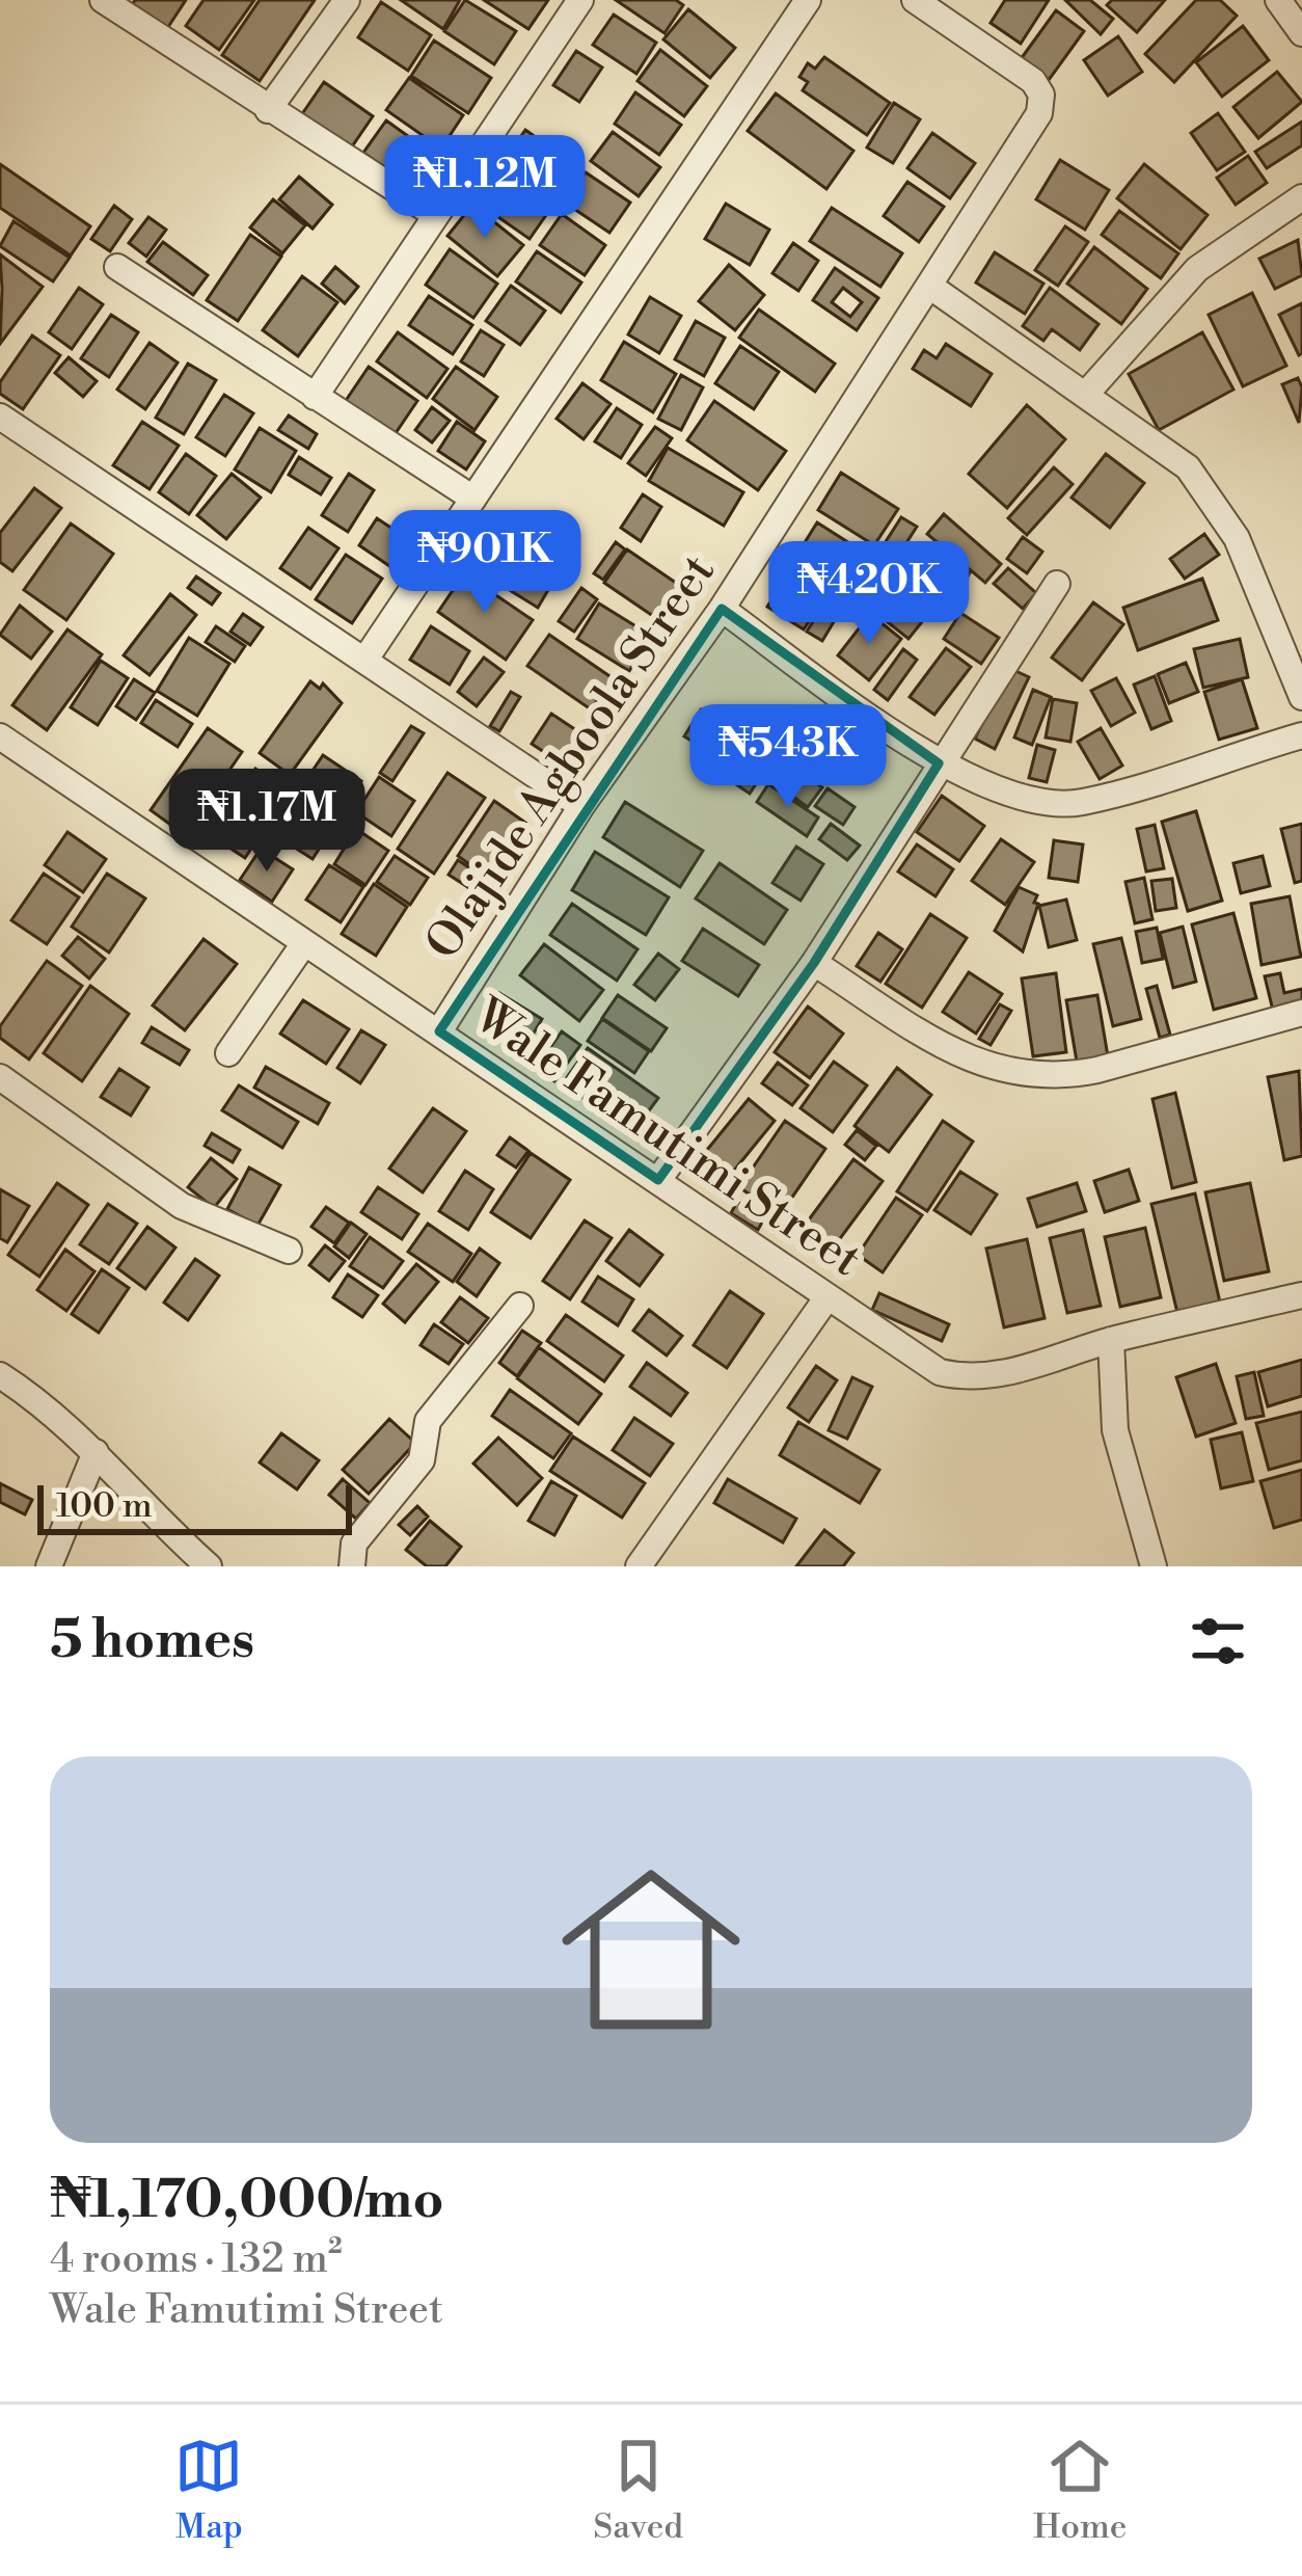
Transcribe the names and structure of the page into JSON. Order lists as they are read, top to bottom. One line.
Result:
{"streets":{"street":["Olajide Agboola Street","Wale Famutimi Street"]},"crossings":[["Olajide Agboola Street","Wale Famutimi Street"]],"scale_bar":"100 m","page":{"price":["₦1.12M","₦901K","₦420K","₦543K","₦1.17M"],"scale":"100 m","heading":"5 homes","list":[{"name":"₦1,170,000/mo","note":"4 rooms · 132 m² · Wale Famutimi Street"}],"tabs":["Map","Saved","Home"]}}
